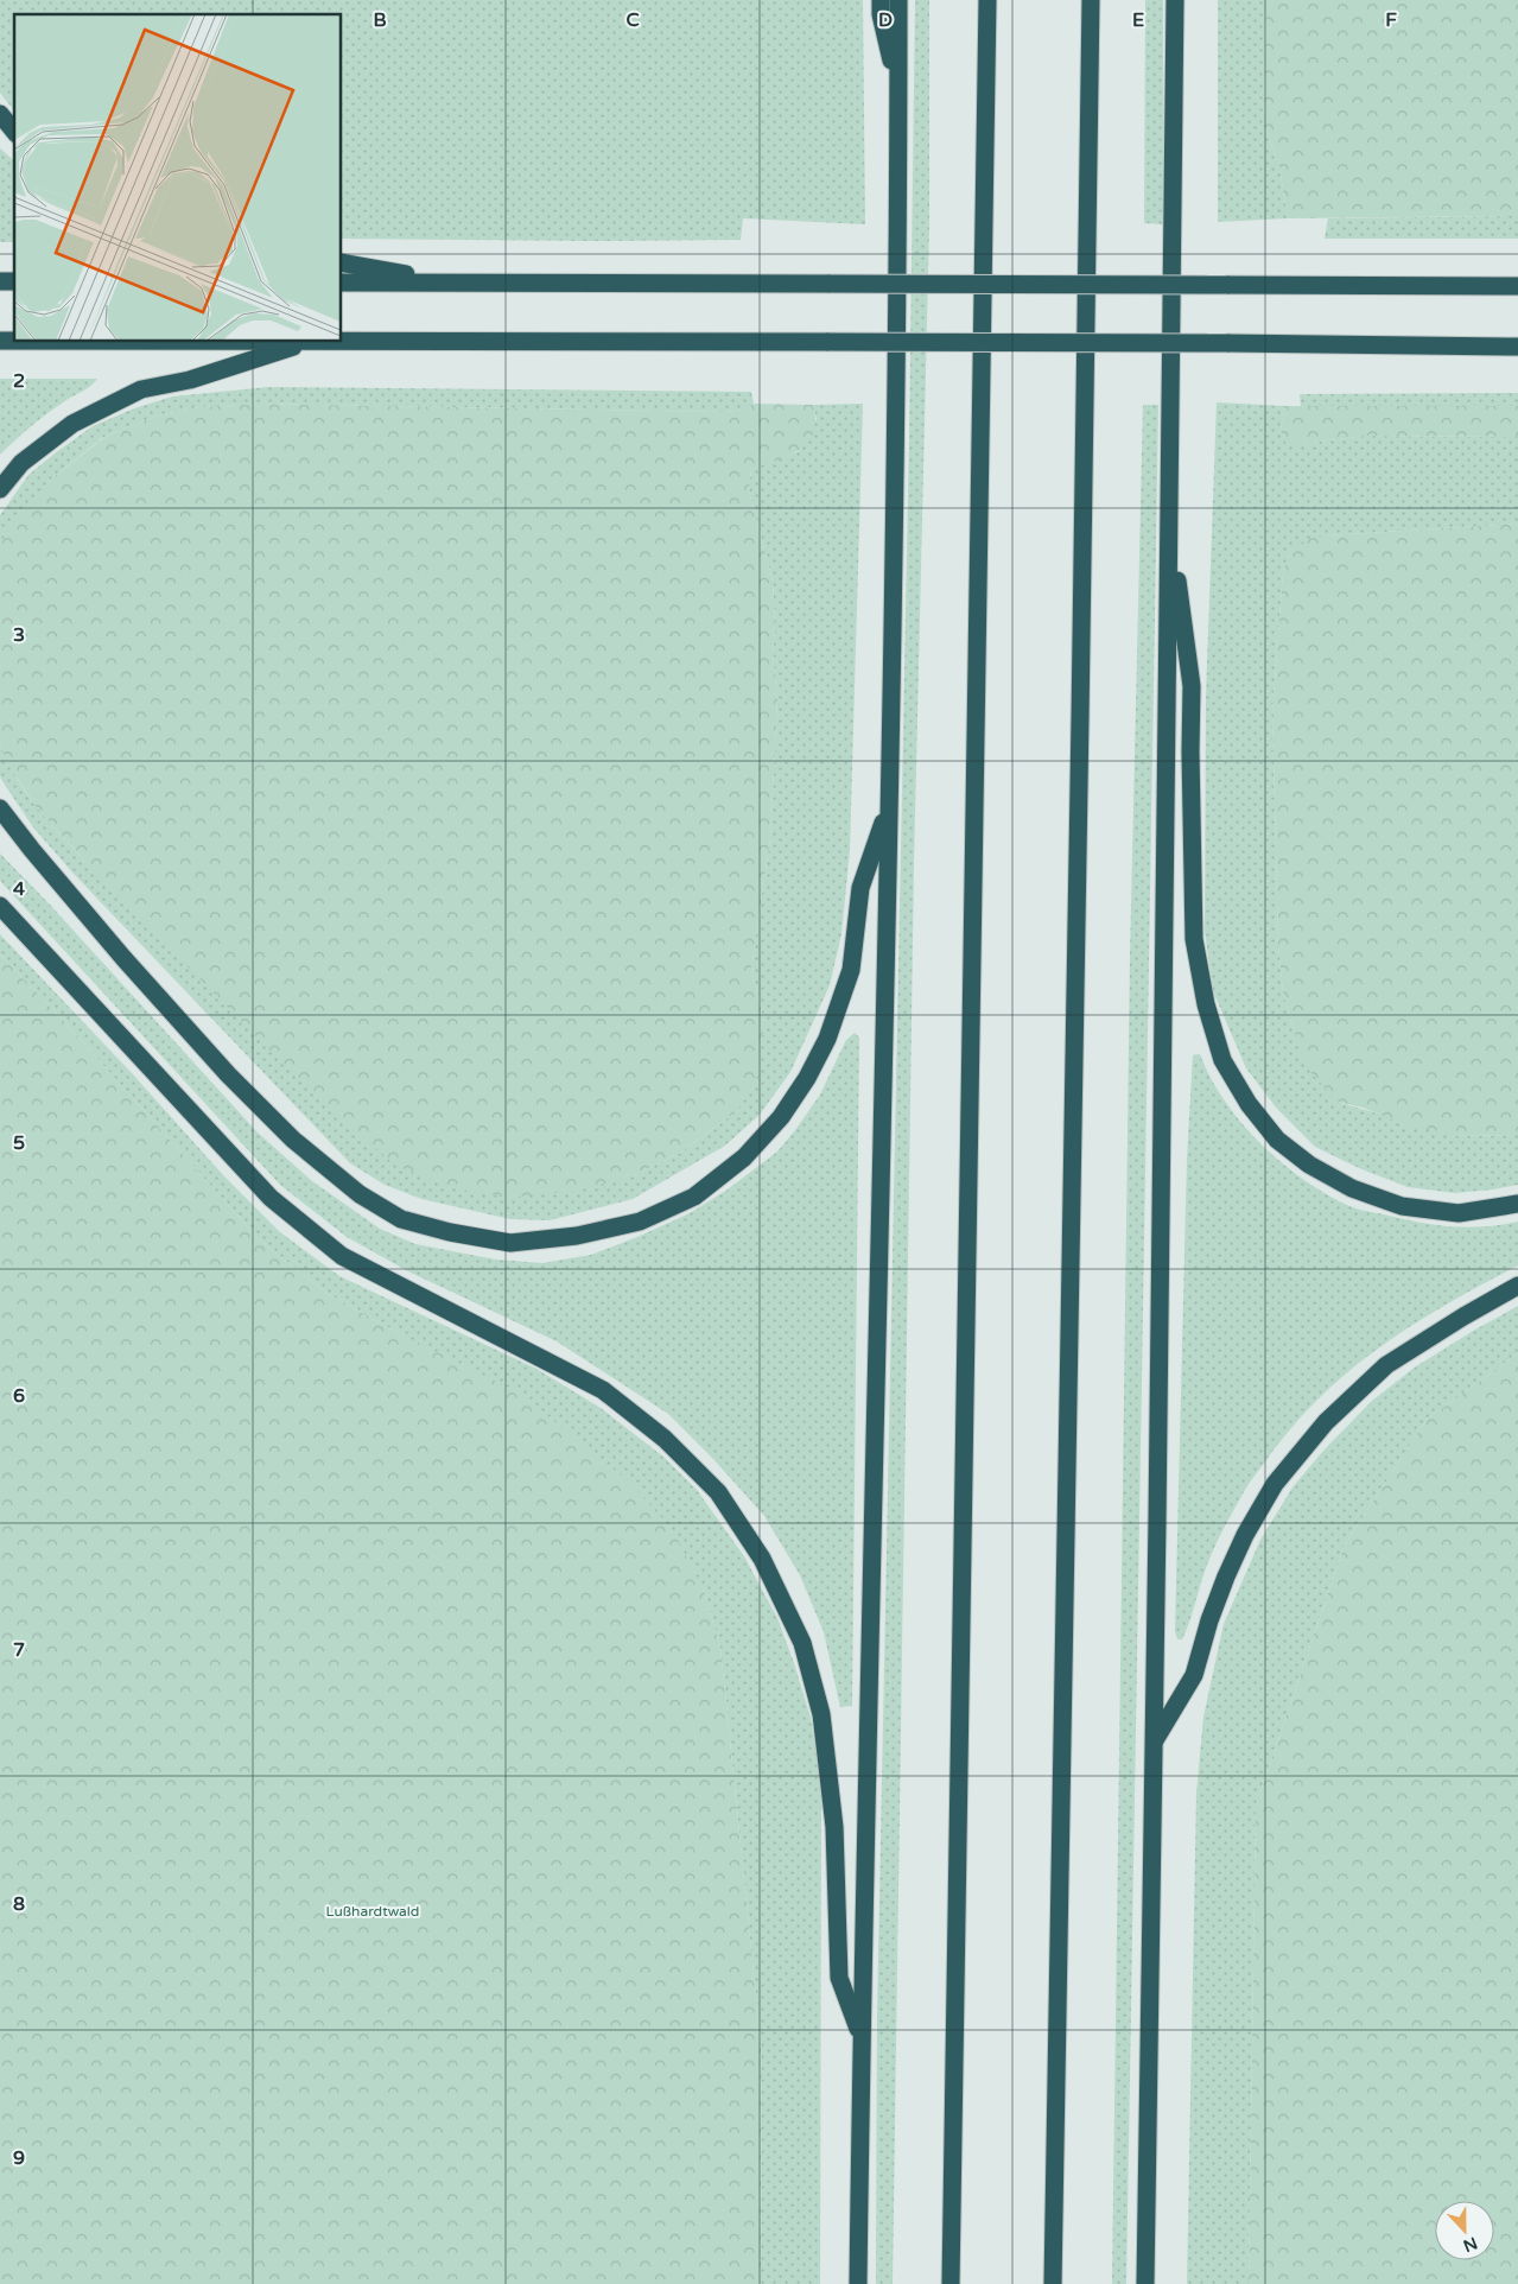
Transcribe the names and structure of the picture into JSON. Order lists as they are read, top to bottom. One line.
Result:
{"parks":["Lußhardtwald"],"north":"bottom","grid":{"columns":["B","C","D","E","F"],"rows":["2","3","4","5","6","7","8","9"]}}
